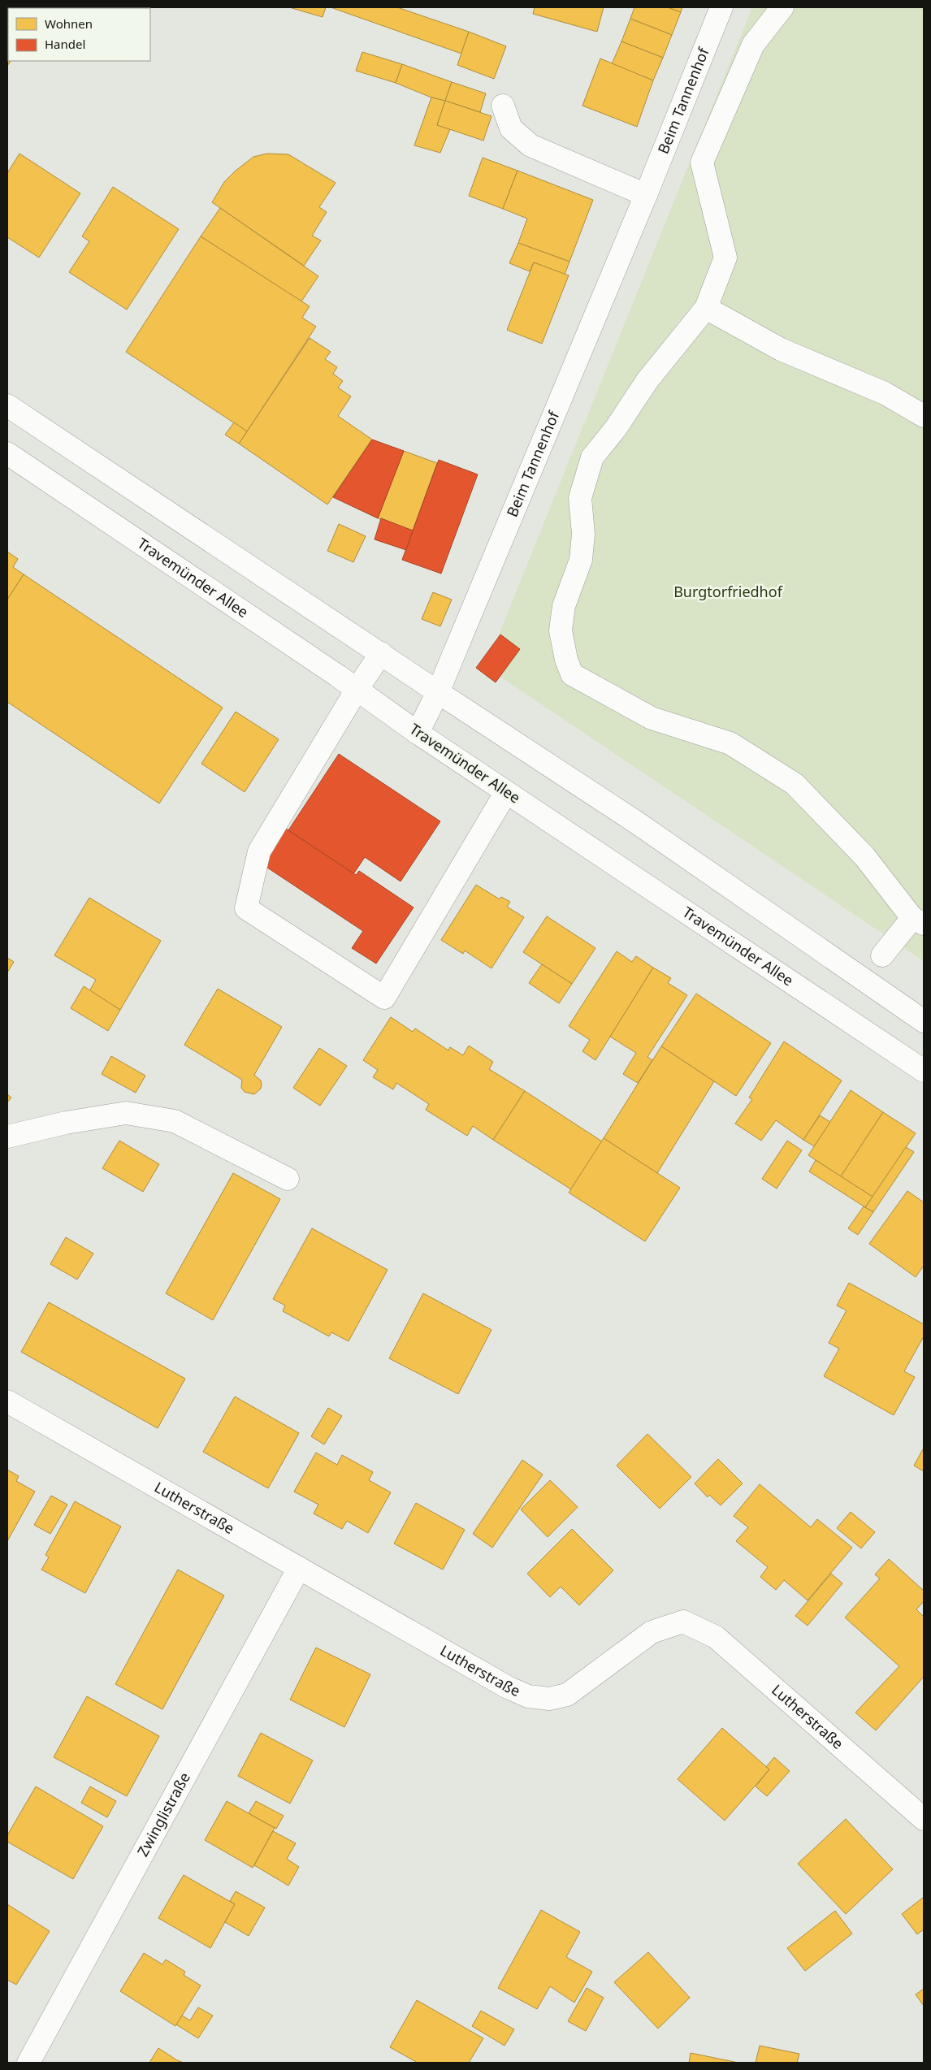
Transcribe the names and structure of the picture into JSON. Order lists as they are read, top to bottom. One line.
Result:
{"streets":{"main road":["Beim Tannenhof","Travemünder Allee","Lutherstraße","Zwinglistraße"]},"crossings":[["Beim Tannenhof","Travemünder Allee"],["Lutherstraße","Zwinglistraße"]],"parks":["Burgtorfriedhof"],"legend":["Wohnen","Handel"]}
